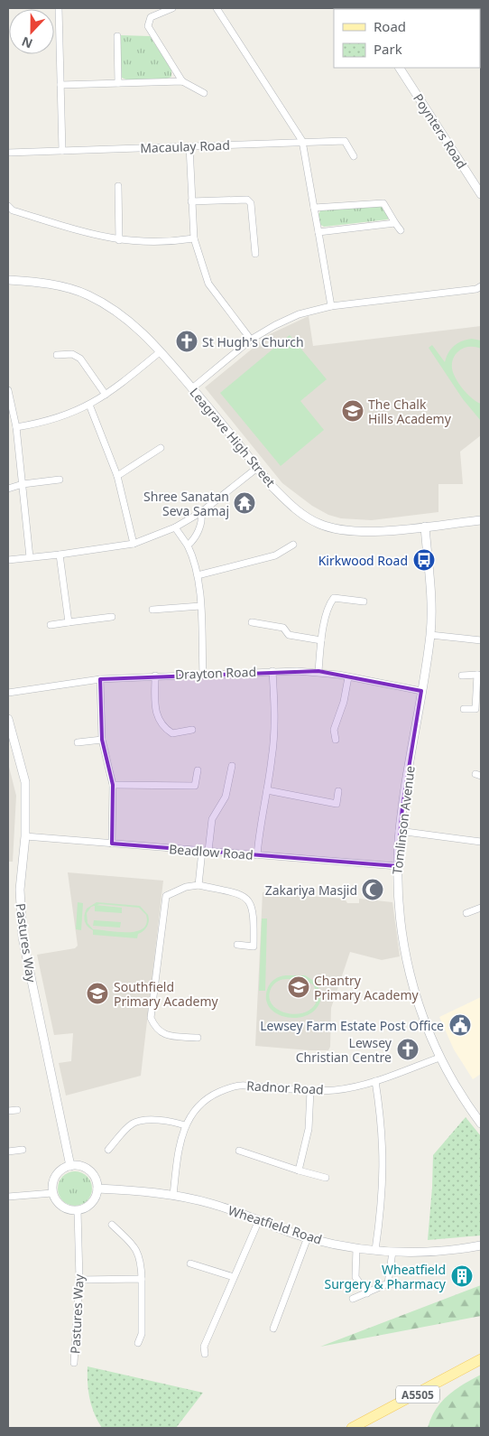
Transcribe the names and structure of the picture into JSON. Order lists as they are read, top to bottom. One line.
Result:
{"streets":{"main road":["A5505"],"street":["Poynters Road","Macaulay Road","Leagrave High Street","Drayton Road","Tomlinson Avenue","Beadlow Road","Pastures Way","Radnor Road","Wheatfield Road"]},"crossings":[["Leagrave High Street","Tomlinson Avenue"],["Drayton Road","Tomlinson Avenue"],["Tomlinson Avenue","Beadlow Road"],["Tomlinson Avenue","Radnor Road"],["Beadlow Road","Pastures Way"],["Pastures Way","Wheatfield Road"],["Radnor Road","Wheatfield Road"]],"places":{"church":["St Hugh's Church","Lewsey Christian Centre"],"school or university":["The Chalk Hills Academy","Chantry Primary Academy","Southfield Primary Academy"],"temple":["Shree Sanatan Seva Samaj"],"bus stop":["Kirkwood Road"],"mosque":["Zakariya Masjid"],"public building":["Lewsey Farm Estate Post Office"],"building":["Wheatfield Surgery & Pharmacy"]},"legend":["Road","Park"],"north":"bottom"}
